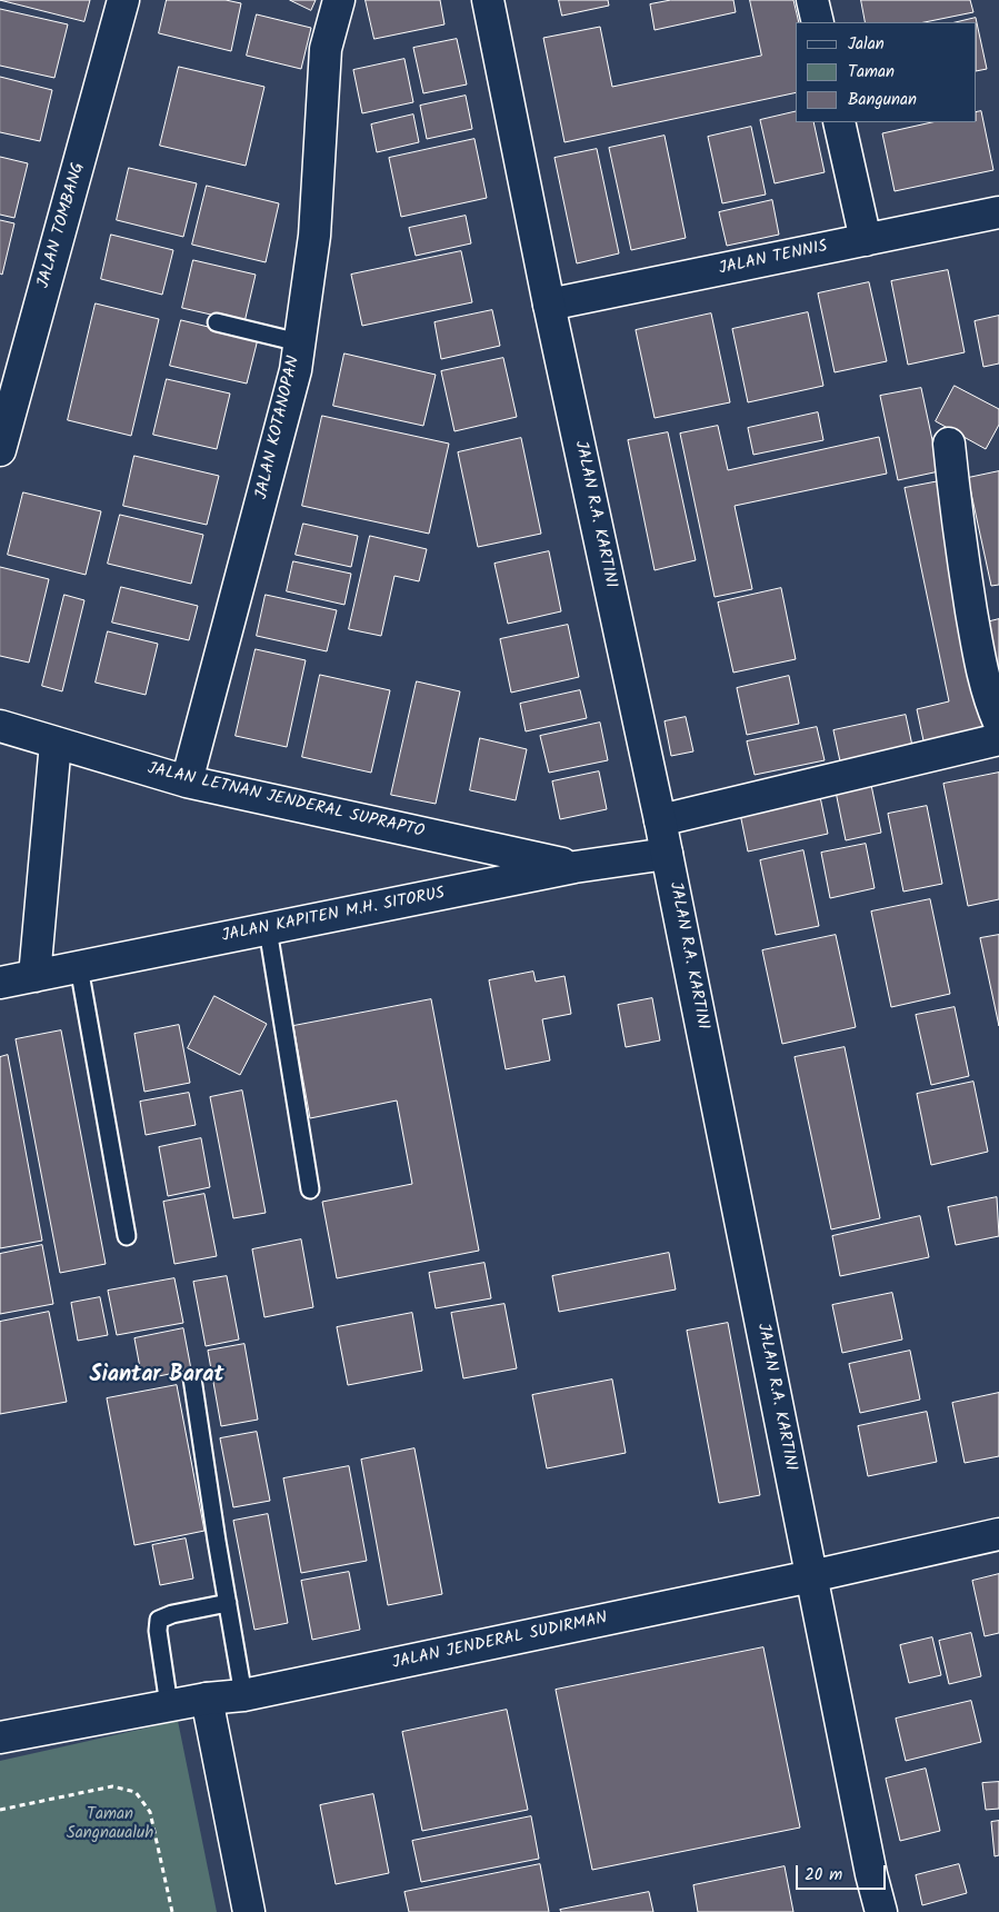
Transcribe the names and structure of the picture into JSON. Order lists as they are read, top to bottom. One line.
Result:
{"streets":{"street":["JALAN TOMBANG","JALAN TENNIS","JALAN KOTANOPAN","JALAN R.A. KARTINI","JALAN LETNAN JENDERAL SUPRAPTO","JALAN KAPITEN M.H. SITORUS","JALAN JENDERAL SUDIRMAN"]},"crossings":[["JALAN TENNIS","JALAN R.A. KARTINI"],["JALAN KOTANOPAN","JALAN LETNAN JENDERAL SUPRAPTO"],["JALAN R.A. KARTINI","JALAN KAPITEN M.H. SITORUS"],["JALAN R.A. KARTINI","JALAN JENDERAL SUDIRMAN"],["JALAN LETNAN JENDERAL SUPRAPTO","JALAN KAPITEN M.H. SITORUS"]],"districts":["Siantar Barat"],"parks":["Taman Sangnaualuh"],"legend":["Jalan","Taman","Bangunan"],"scale_bar":"20 m"}
